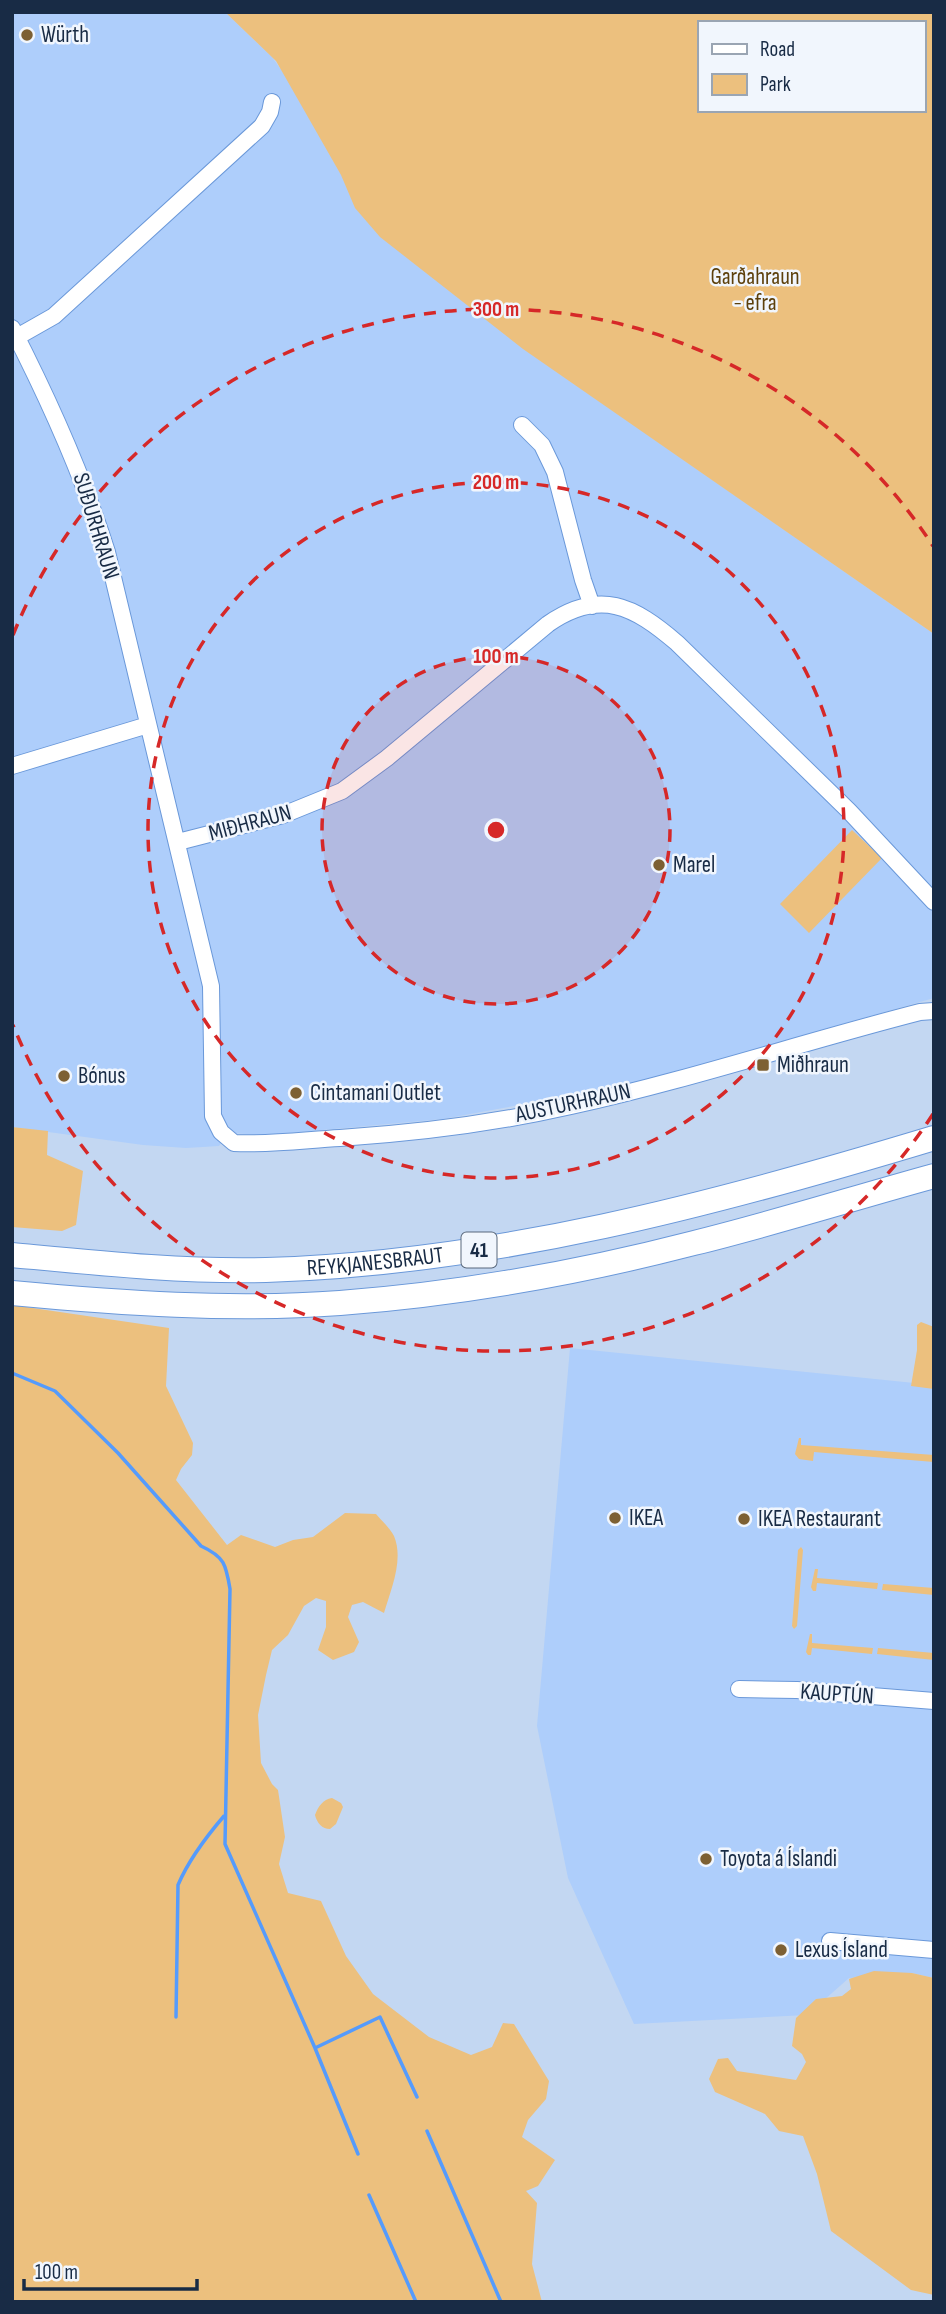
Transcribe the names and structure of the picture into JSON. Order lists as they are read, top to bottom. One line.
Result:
{"streets":{"highway":["41","REYKJANESBRAUT"],"street":["SUÐURHRAUN","MIÐHRAUN","AUSTURHRAUN","KAUPTÚN"]},"crossings":[["SUÐURHRAUN","MIÐHRAUN"],["MIÐHRAUN","AUSTURHRAUN"]],"parks":["Garðahraun - efra"],"places":{"other":["Würth","Marel","Bónus","Cintamani Outlet","IKEA","IKEA Restaurant","Toyota á Íslandi","Lexus Ísland"],"transit":["Miðhraun"]},"legend":["Road","Park"],"scale_bar":"100 m","rings":["300 m","200 m","100 m"]}
